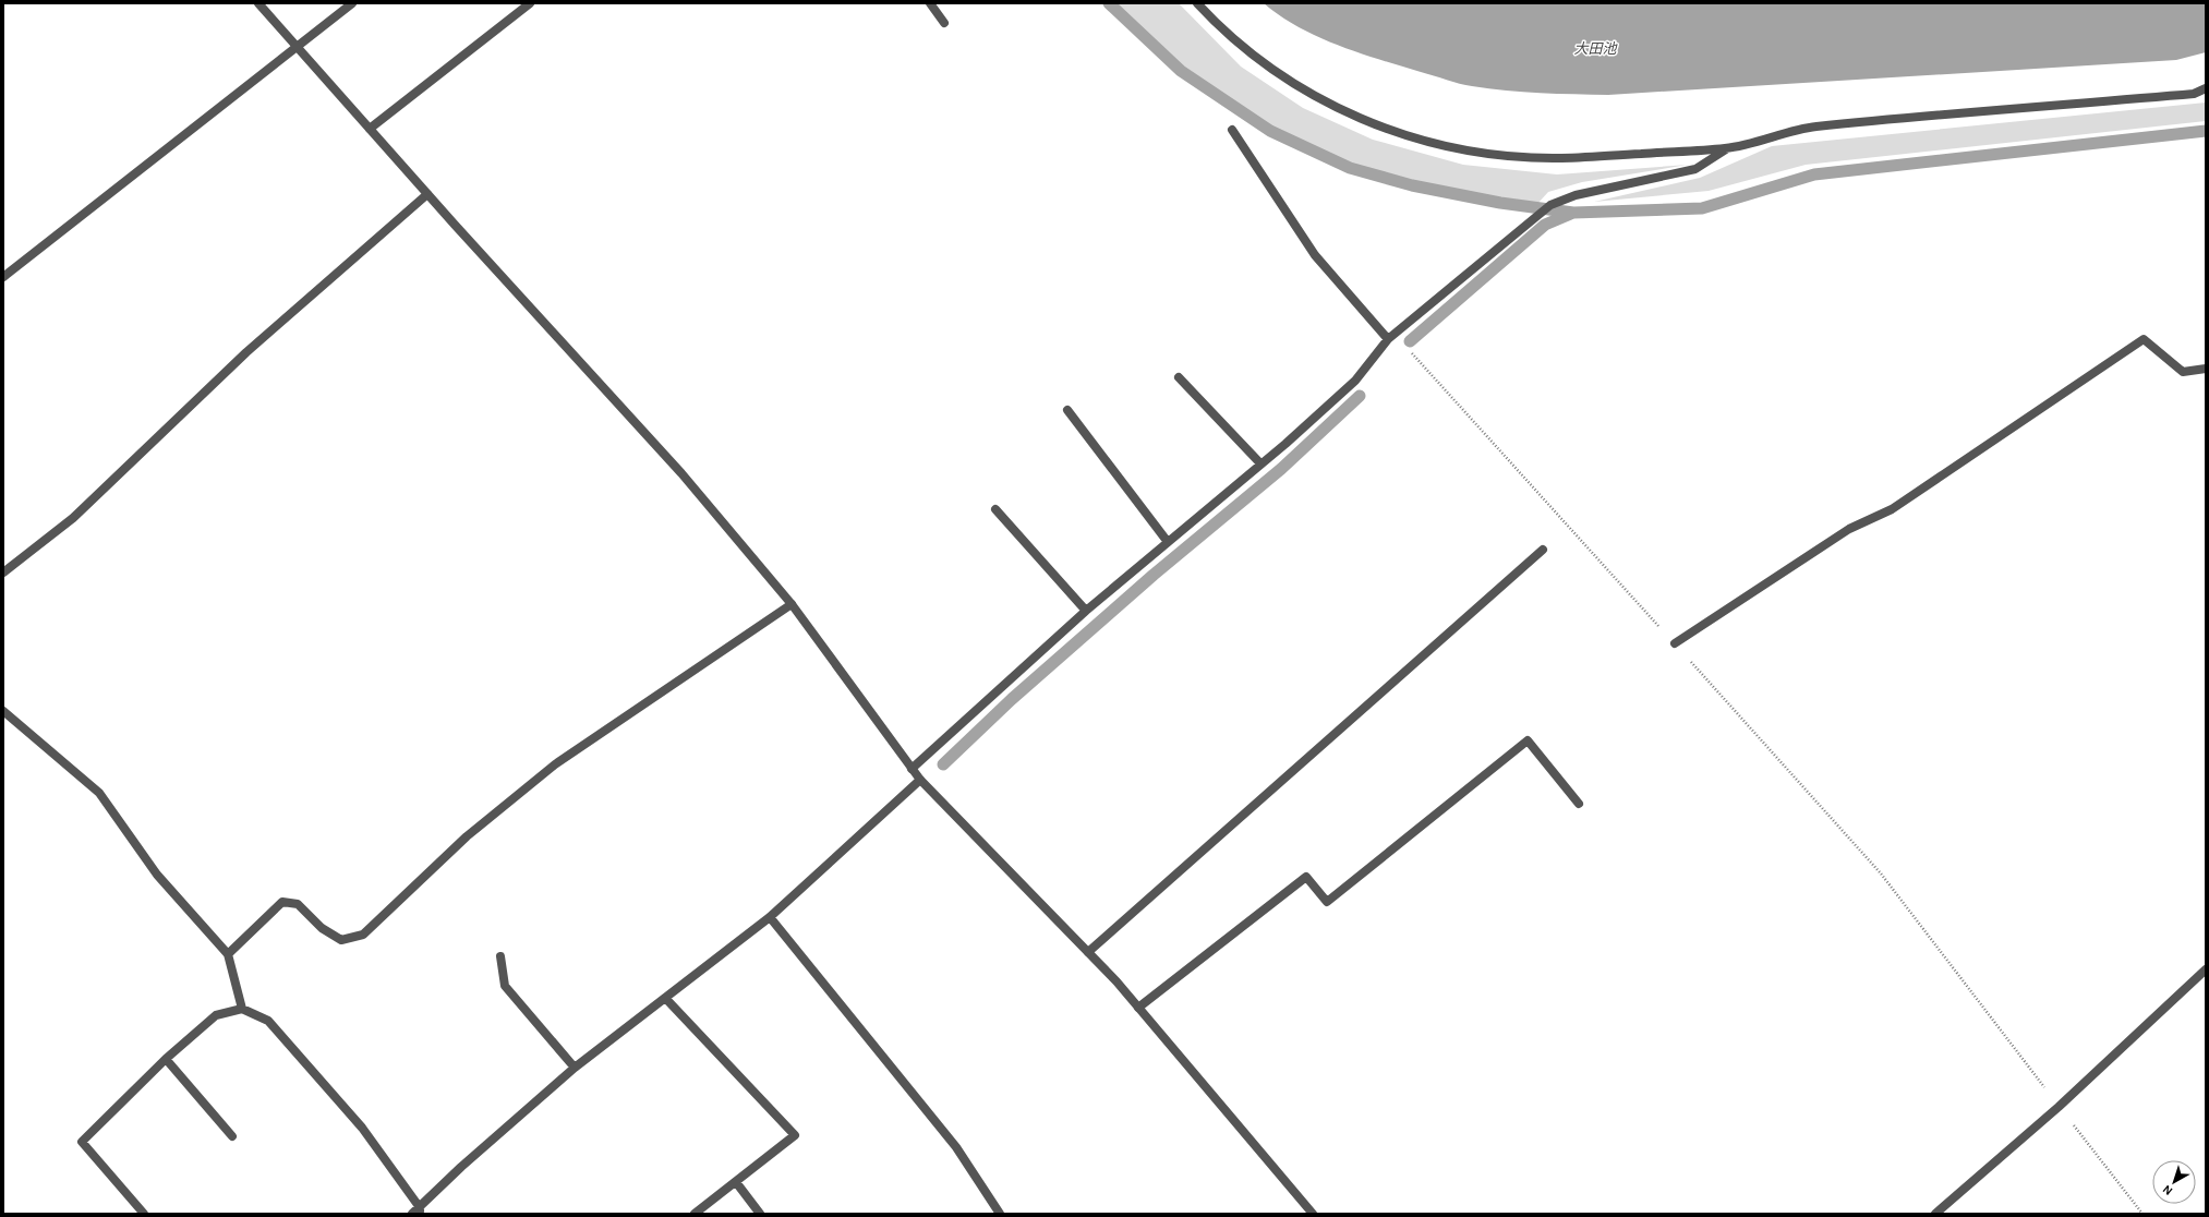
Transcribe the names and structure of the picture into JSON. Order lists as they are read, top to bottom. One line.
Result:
{"water":["大田池"],"north":"bottom left"}
